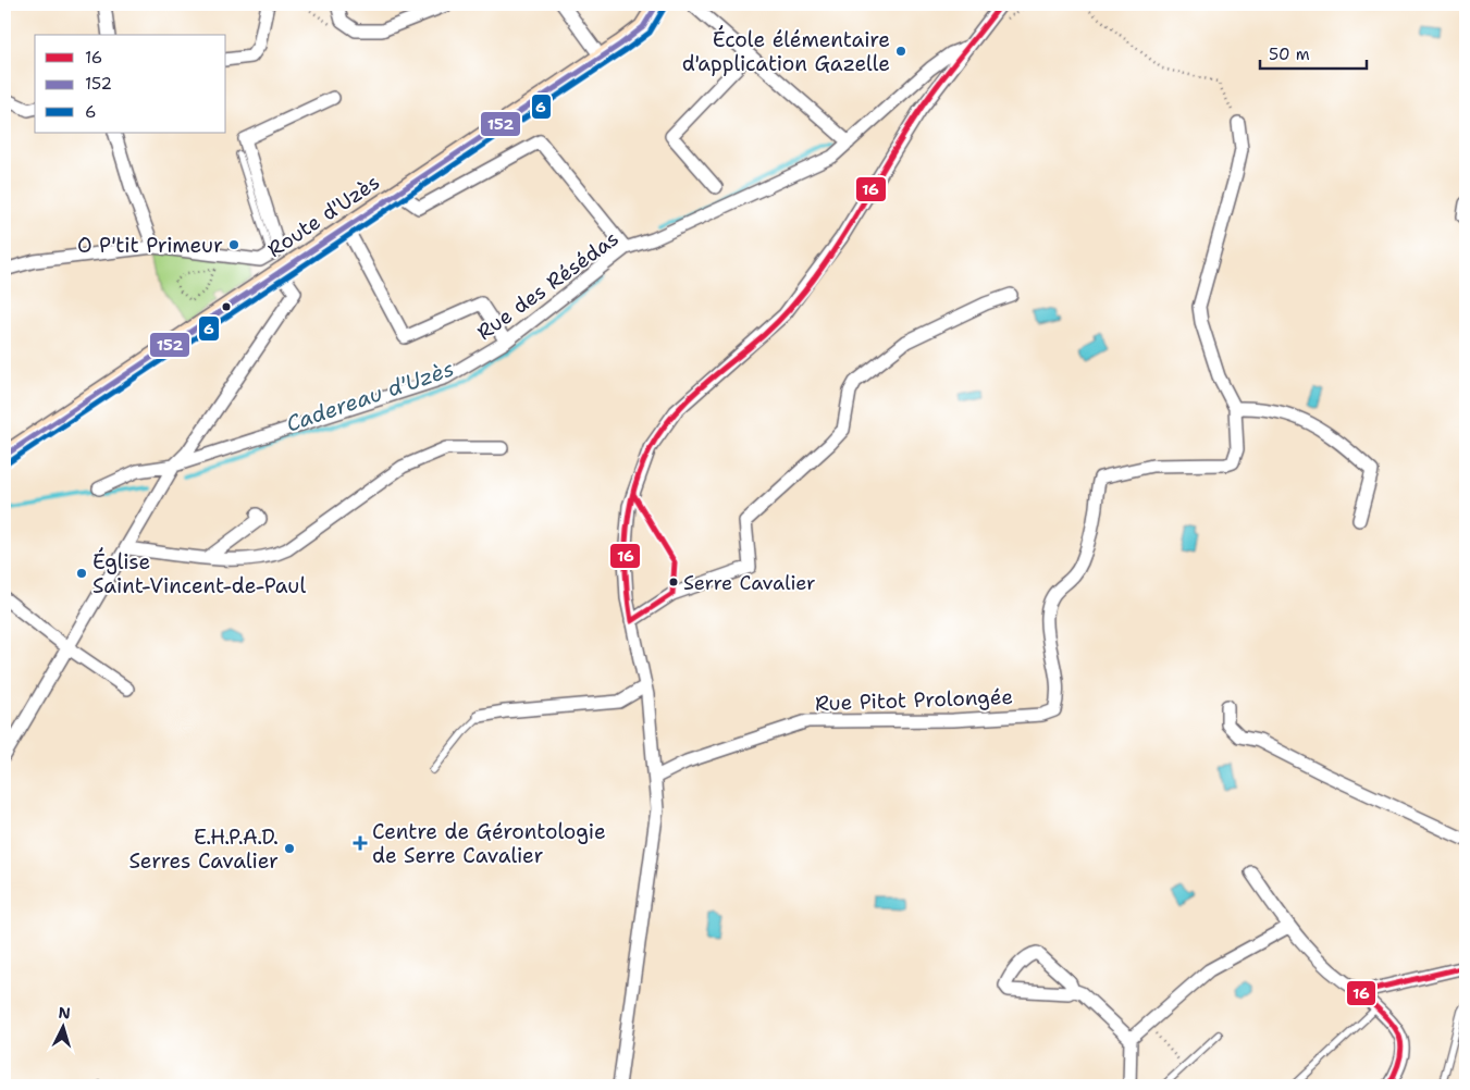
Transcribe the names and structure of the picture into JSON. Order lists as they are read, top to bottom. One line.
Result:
{"streets":{"main road":["Route d'Uzès"],"street":["Rue des Résédas","Rue Pitot Prolongée"]},"water":["Cadereau d'Uzès"],"places":{"other":["École élémentaire d'application Gazelle","O P'tit Primeur","Église Saint-Vincent-de-Paul","Serre Cavalier","E.H.P.A.D. Serres Cavalier"],"health":["Centre de Gérontologie de Serre Cavalier"]},"lines":["transit line 16","transit line 152","transit line 6"],"legend":["16","152","6"],"scale_bar":"50 m","north":"top"}
